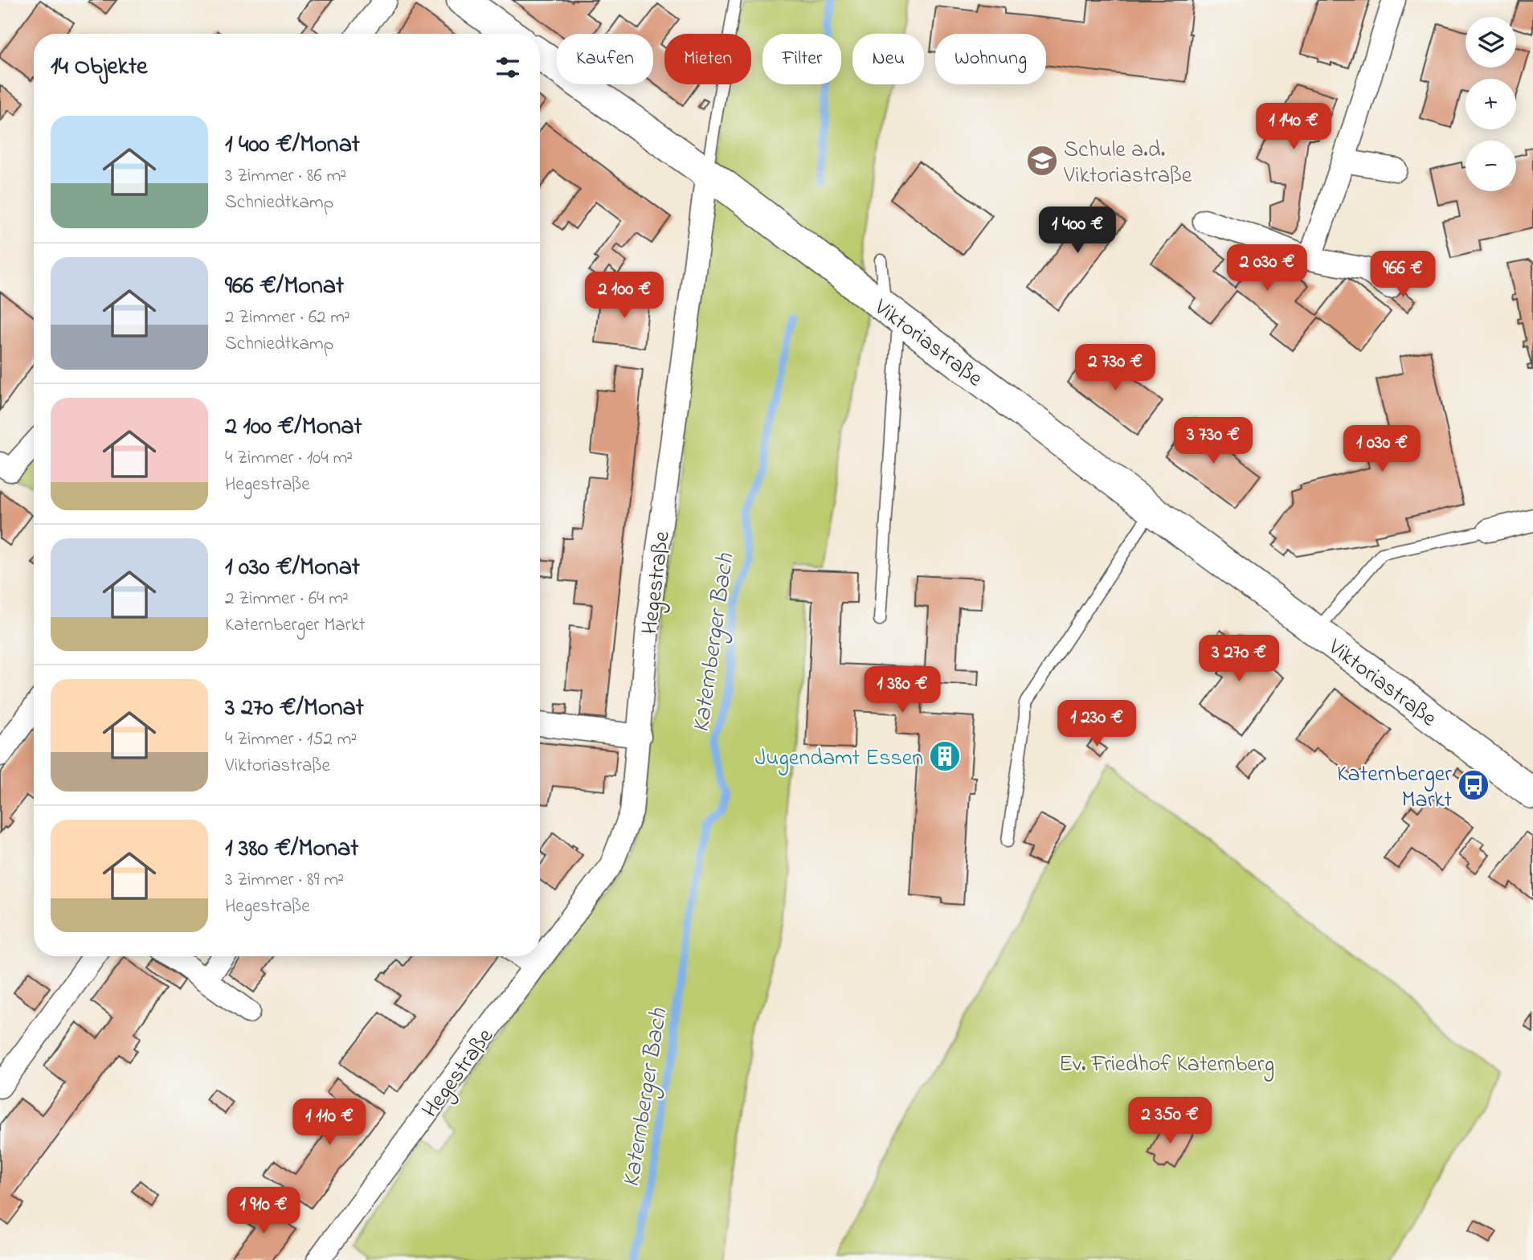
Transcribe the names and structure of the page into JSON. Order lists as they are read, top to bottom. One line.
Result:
{"streets":{"street":["Viktoriastraße","Hegestraße"]},"crossings":[["Viktoriastraße","Hegestraße"]],"water":["Katernberger Bach"],"parks":["Ev. Friedhof Katernberg"],"places":{"school or university":["Schule a.d. Viktoriastraße"],"building":["Jugendamt Essen"],"bus stop":["Katernberger Markt"]},"page":{"map_buttons":["+","−"],"chip":["Kaufen","Mieten","Filter","Neu","Wohnung"],"heading":"14 Objekte","list":[{"name":"1 400 €/Monat","note":"3 Zimmer · 86 m² · Schniedtkamp"},{"name":"966 €/Monat","note":"2 Zimmer · 62 m² · Schniedtkamp"},{"name":"2 100 €/Monat","note":"4 Zimmer · 104 m² · Hegestraße"},{"name":"1 030 €/Monat","note":"2 Zimmer · 64 m² · Katernberger Markt"},{"name":"3 270 €/Monat","note":"4 Zimmer · 152 m² · Viktoriastraße"},{"name":"1 380 €/Monat","note":"3 Zimmer · 89 m² · Hegestraße"}],"price":["1 140 €","1 400 €","2 030 €","966 €","2 100 €","2 730 €","3 730 €","1 030 €","3 270 €","1 380 €","1 230 €","2 350 €","1 110 €","1 910 €"]}}
